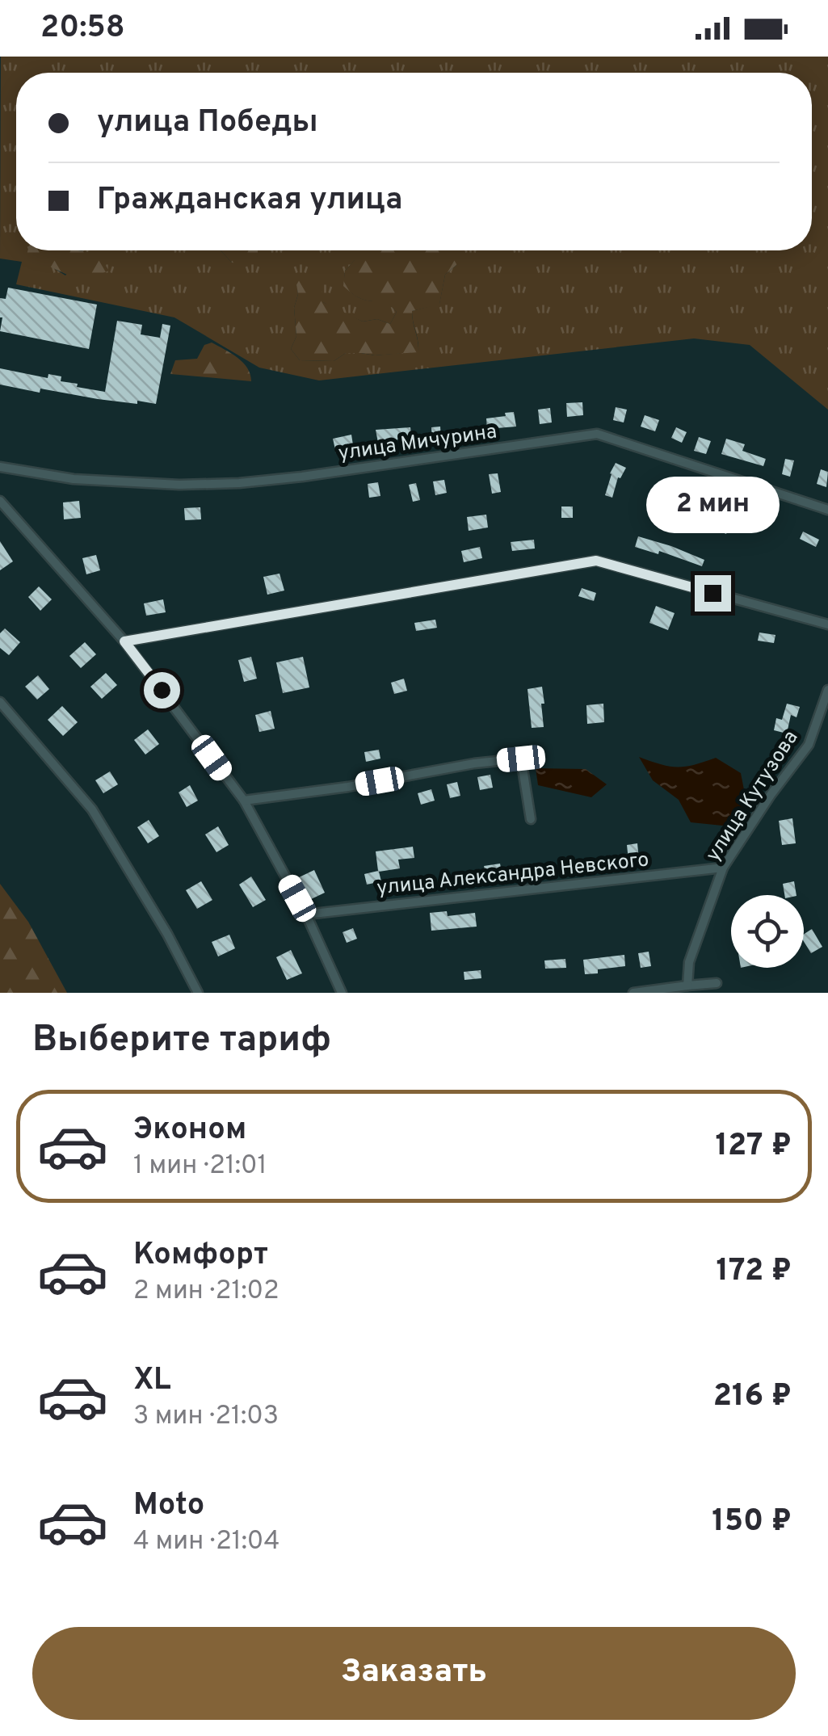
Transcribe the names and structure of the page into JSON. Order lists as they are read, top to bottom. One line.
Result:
{"streets":{"street":["улица Мичурина","улица Кутузова","улица Александра Невского"]},"crossings":[["улица Кутузова","улица Александра Невского"]],"page":{"status":"20:58","banner":["улица Победы","Гражданская улица"],"bubble":"2 мин","heading":"Выберите тариф","list":[{"name":"Эконом","note":"1 мин · 21:01","value":"127 ₽"},{"name":"Комфорт","note":"2 мин · 21:02","value":"172 ₽"},{"name":"XL","note":"3 мин · 21:03","value":"216 ₽"},{"name":"Moto","note":"4 мин · 21:04","value":"150 ₽"}],"buttons":"Заказать"}}
